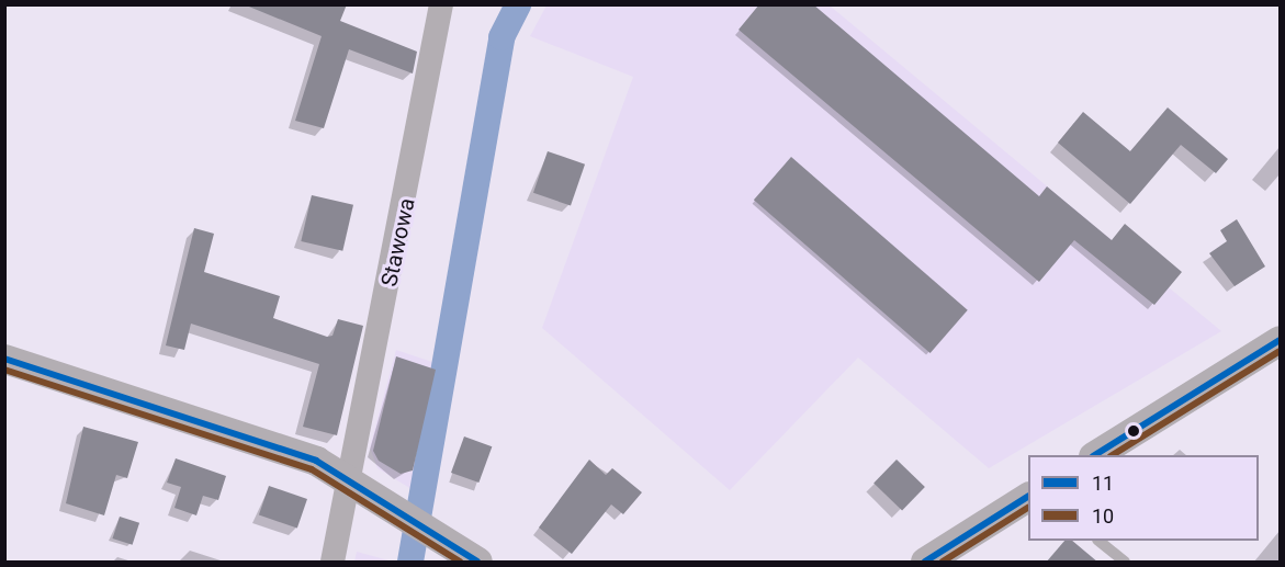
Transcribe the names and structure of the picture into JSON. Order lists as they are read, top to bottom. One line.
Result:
{"streets":{"street":["Stawowa"]},"lines":["transit line 11","transit line 10"],"legend":["11","10"]}
